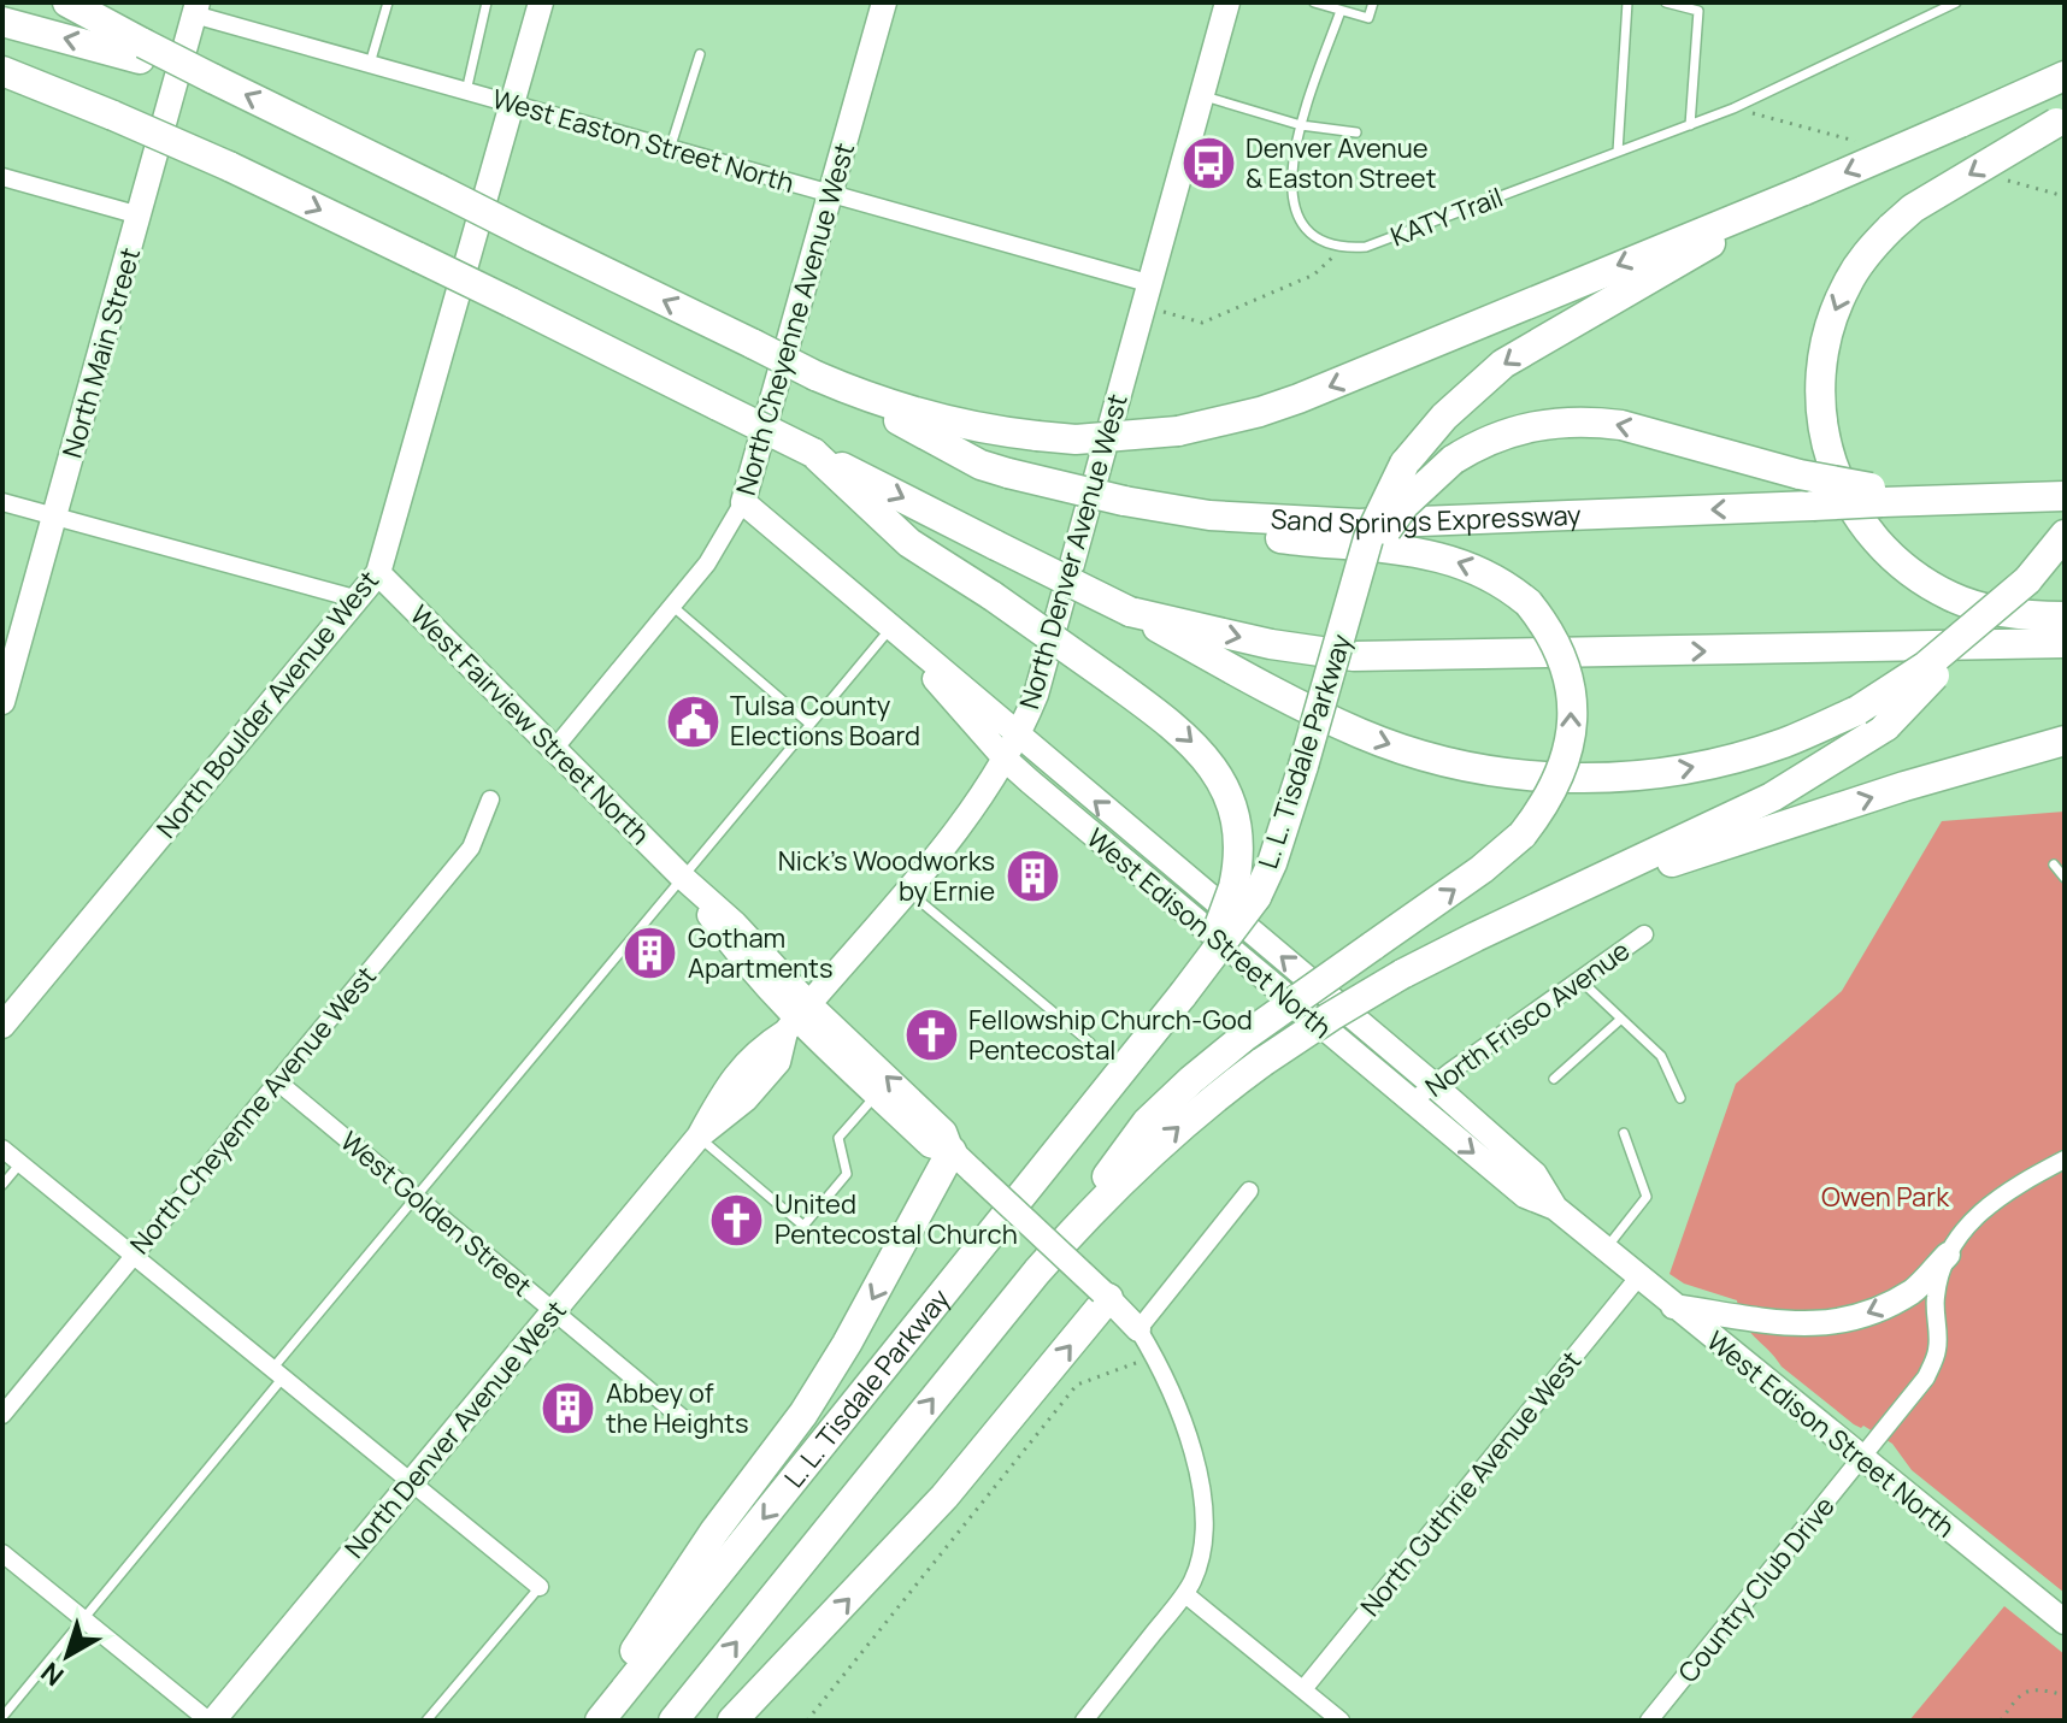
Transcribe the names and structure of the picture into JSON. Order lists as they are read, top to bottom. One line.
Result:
{"streets":{"highway":["Sand Springs Expressway","L. L. Tisdale Parkway"],"street":["West Easton Street North","North Cheyenne Avenue West","North Main Street","North Denver Avenue West","North Boulder Avenue West","West Fairview Street North","West Edison Street North","North Frisco Avenue","West Golden Street","North Guthrie Avenue West","Country Club Drive"],"lane":["KATY Trail"]},"crossings":[["West Easton Street North","North Cheyenne Avenue West"],["West Easton Street North","North Main Street"],["West Easton Street North","North Denver Avenue West"],["West Easton Street North","North Boulder Avenue West"],["North Cheyenne Avenue West","West Fairview Street North"],["North Cheyenne Avenue West","West Edison Street North"],["North Cheyenne Avenue West","West Golden Street"],["North Denver Avenue West","West Fairview Street North"],["North Denver Avenue West","West Edison Street North"],["North Denver Avenue West","West Golden Street"],["North Boulder Avenue West","West Fairview Street North"],["West Edison Street North","North Frisco Avenue"],["West Edison Street North","North Guthrie Avenue West"],["West Edison Street North","Country Club Drive"]],"parks":["Owen Park"],"places":{"bus stop":["Denver Avenue & Easton Street"],"public building":["Tulsa County Elections Board"],"building":["Nick's Woodworks by Ernie","Gotham Apartments","Abbey of the Heights"],"church":["Fellowship Church-God Pentecostal","United Pentecostal Church"]},"north":"bottom left"}
